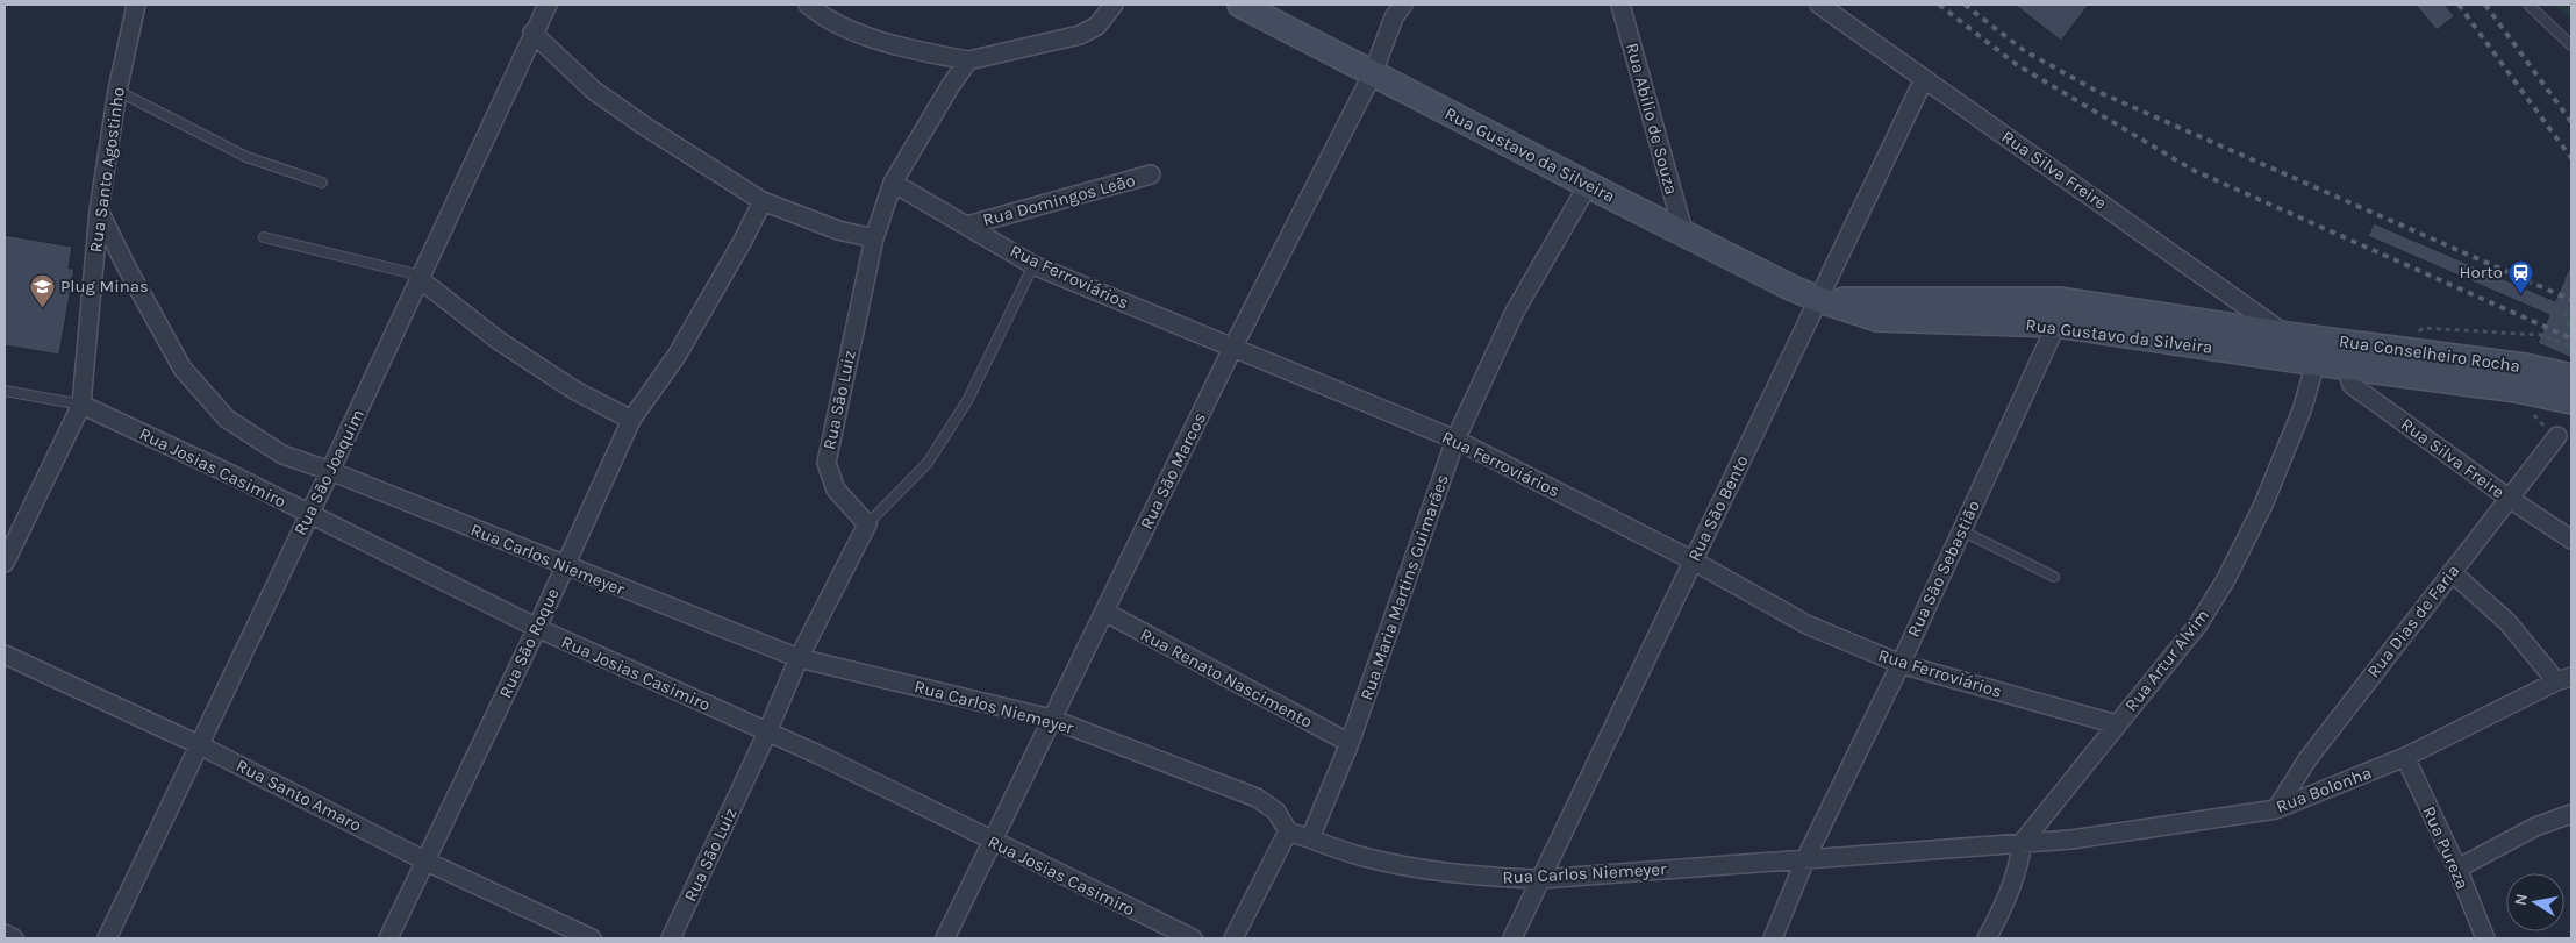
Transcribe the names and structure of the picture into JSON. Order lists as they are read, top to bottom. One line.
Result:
{"streets":{"main road":["Rua Gustavo da Silveira","Rua Conselheiro Rocha"],"street":["Rua Abilio de Souza","Rua Santo Agostinho","Rua Silva Freire","Rua Domingos Leão","Rua Ferroviários","Rua São Luiz","Rua Josias Casimiro","Rua São Marcos","Rua São Joaquim","Rua São Bento","Rua Carlos Niemeyer","Rua São Sebastião","Rua Maria Martins Guimarães","Rua Dias de Faria","Rua São Roque","Rua Artur Alvim","Rua Renato Nascimento","Rua Bolonha","Rua Santo Amaro","Rua Pureza"]},"crossings":[["Rua Abilio de Souza","Rua Gustavo da Silveira"],["Rua Gustavo da Silveira","Rua Silva Freire"],["Rua Gustavo da Silveira","Rua Conselheiro Rocha"],["Rua Gustavo da Silveira","Rua São Marcos"],["Rua Gustavo da Silveira","Rua São Bento"],["Rua Gustavo da Silveira","Rua São Sebastião"],["Rua Gustavo da Silveira","Rua Maria Martins Guimarães"],["Rua Gustavo da Silveira","Rua Artur Alvim"],["Rua Santo Agostinho","Rua Josias Casimiro"],["Rua Santo Agostinho","Rua Carlos Niemeyer"],["Rua Silva Freire","Rua Conselheiro Rocha"],["Rua Silva Freire","Rua São Bento"],["Rua Silva Freire","Rua Dias de Faria"],["Rua Domingos Leão","Rua Ferroviários"],["Rua Ferroviários","Rua São Luiz"],["Rua Ferroviários","Rua São Marcos"],["Rua Ferroviários","Rua São Bento"],["Rua Ferroviários","Rua São Sebastião"],["Rua Ferroviários","Rua Maria Martins Guimarães"],["Rua Ferroviários","Rua Artur Alvim"],["Rua Conselheiro Rocha","Rua Artur Alvim"],["Rua São Luiz","Rua Josias Casimiro"],["Rua São Luiz","Rua Carlos Niemeyer"],["Rua Josias Casimiro","Rua São Marcos"],["Rua Josias Casimiro","Rua São Joaquim"],["Rua Josias Casimiro","Rua São Roque"],["Rua São Marcos","Rua Carlos Niemeyer"],["Rua São Marcos","Rua Renato Nascimento"],["Rua São Joaquim","Rua Carlos Niemeyer"],["Rua São Joaquim","Rua Santo Amaro"],["Rua São Bento","Rua Carlos Niemeyer"],["Rua Carlos Niemeyer","Rua São Sebastião"],["Rua Carlos Niemeyer","Rua Maria Martins Guimarães"],["Rua Carlos Niemeyer","Rua São Roque"],["Rua Carlos Niemeyer","Rua Artur Alvim"],["Rua Carlos Niemeyer","Rua Bolonha"],["Rua Maria Martins Guimarães","Rua Renato Nascimento"],["Rua Dias de Faria","Rua Bolonha"],["Rua São Roque","Rua Santo Amaro"],["Rua Artur Alvim","Rua Bolonha"],["Rua Bolonha","Rua Pureza"]],"places":{"station":["Horto"],"school or university":["Plug Minas"]},"north":"left"}
